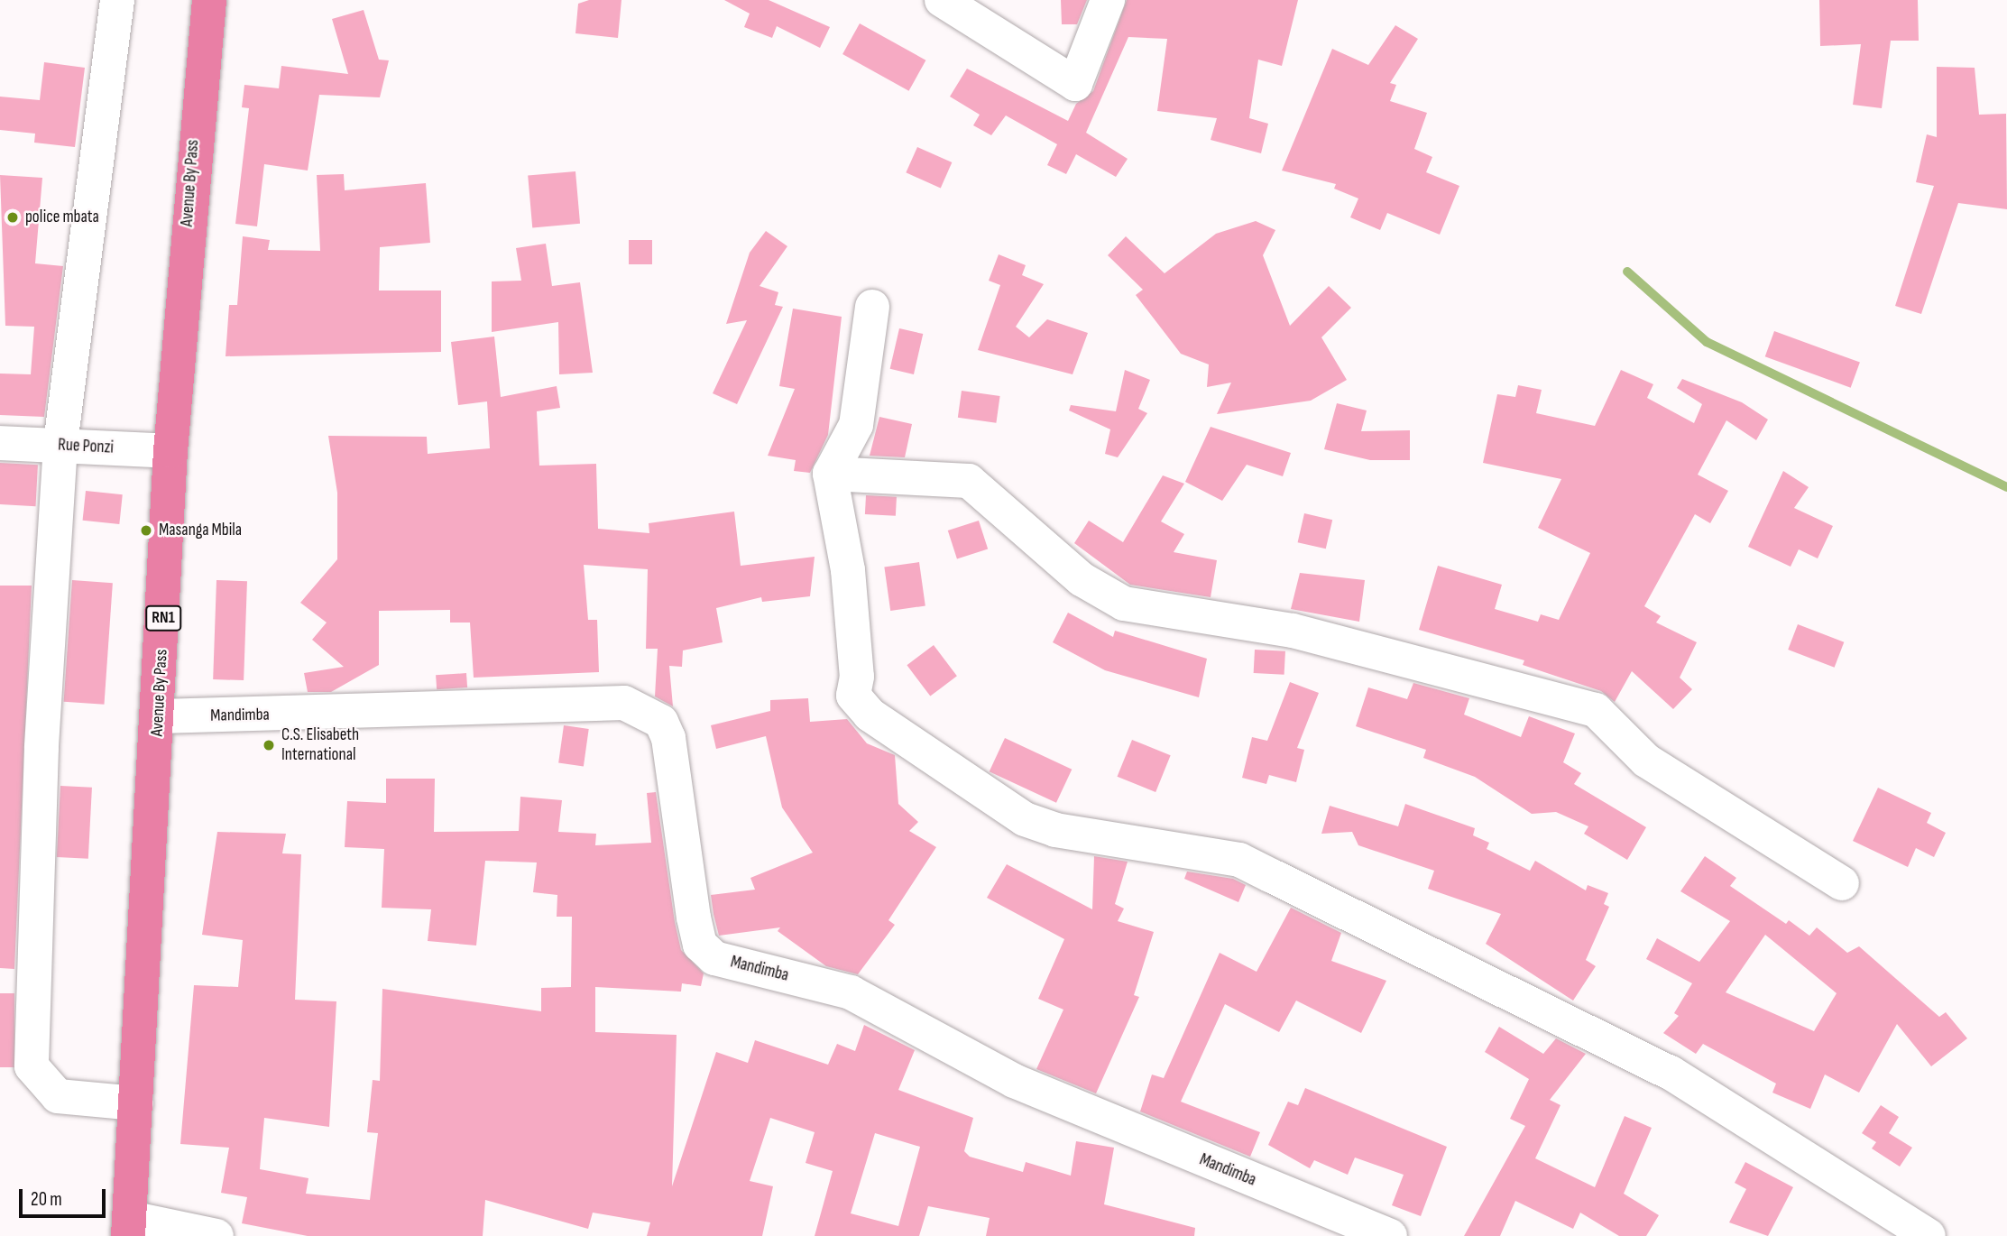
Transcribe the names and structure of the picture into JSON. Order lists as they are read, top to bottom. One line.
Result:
{"streets":{"highway":["Avenue By Pass","RN1"],"street":["Rue Ponzi","Mandimba"]},"crossings":[["Avenue By Pass","Rue Ponzi"],["Avenue By Pass","Mandimba"]],"places":["police mbata","Masanga Mbila","C.S. Elisabeth International"],"scale_bar":"20 m"}
